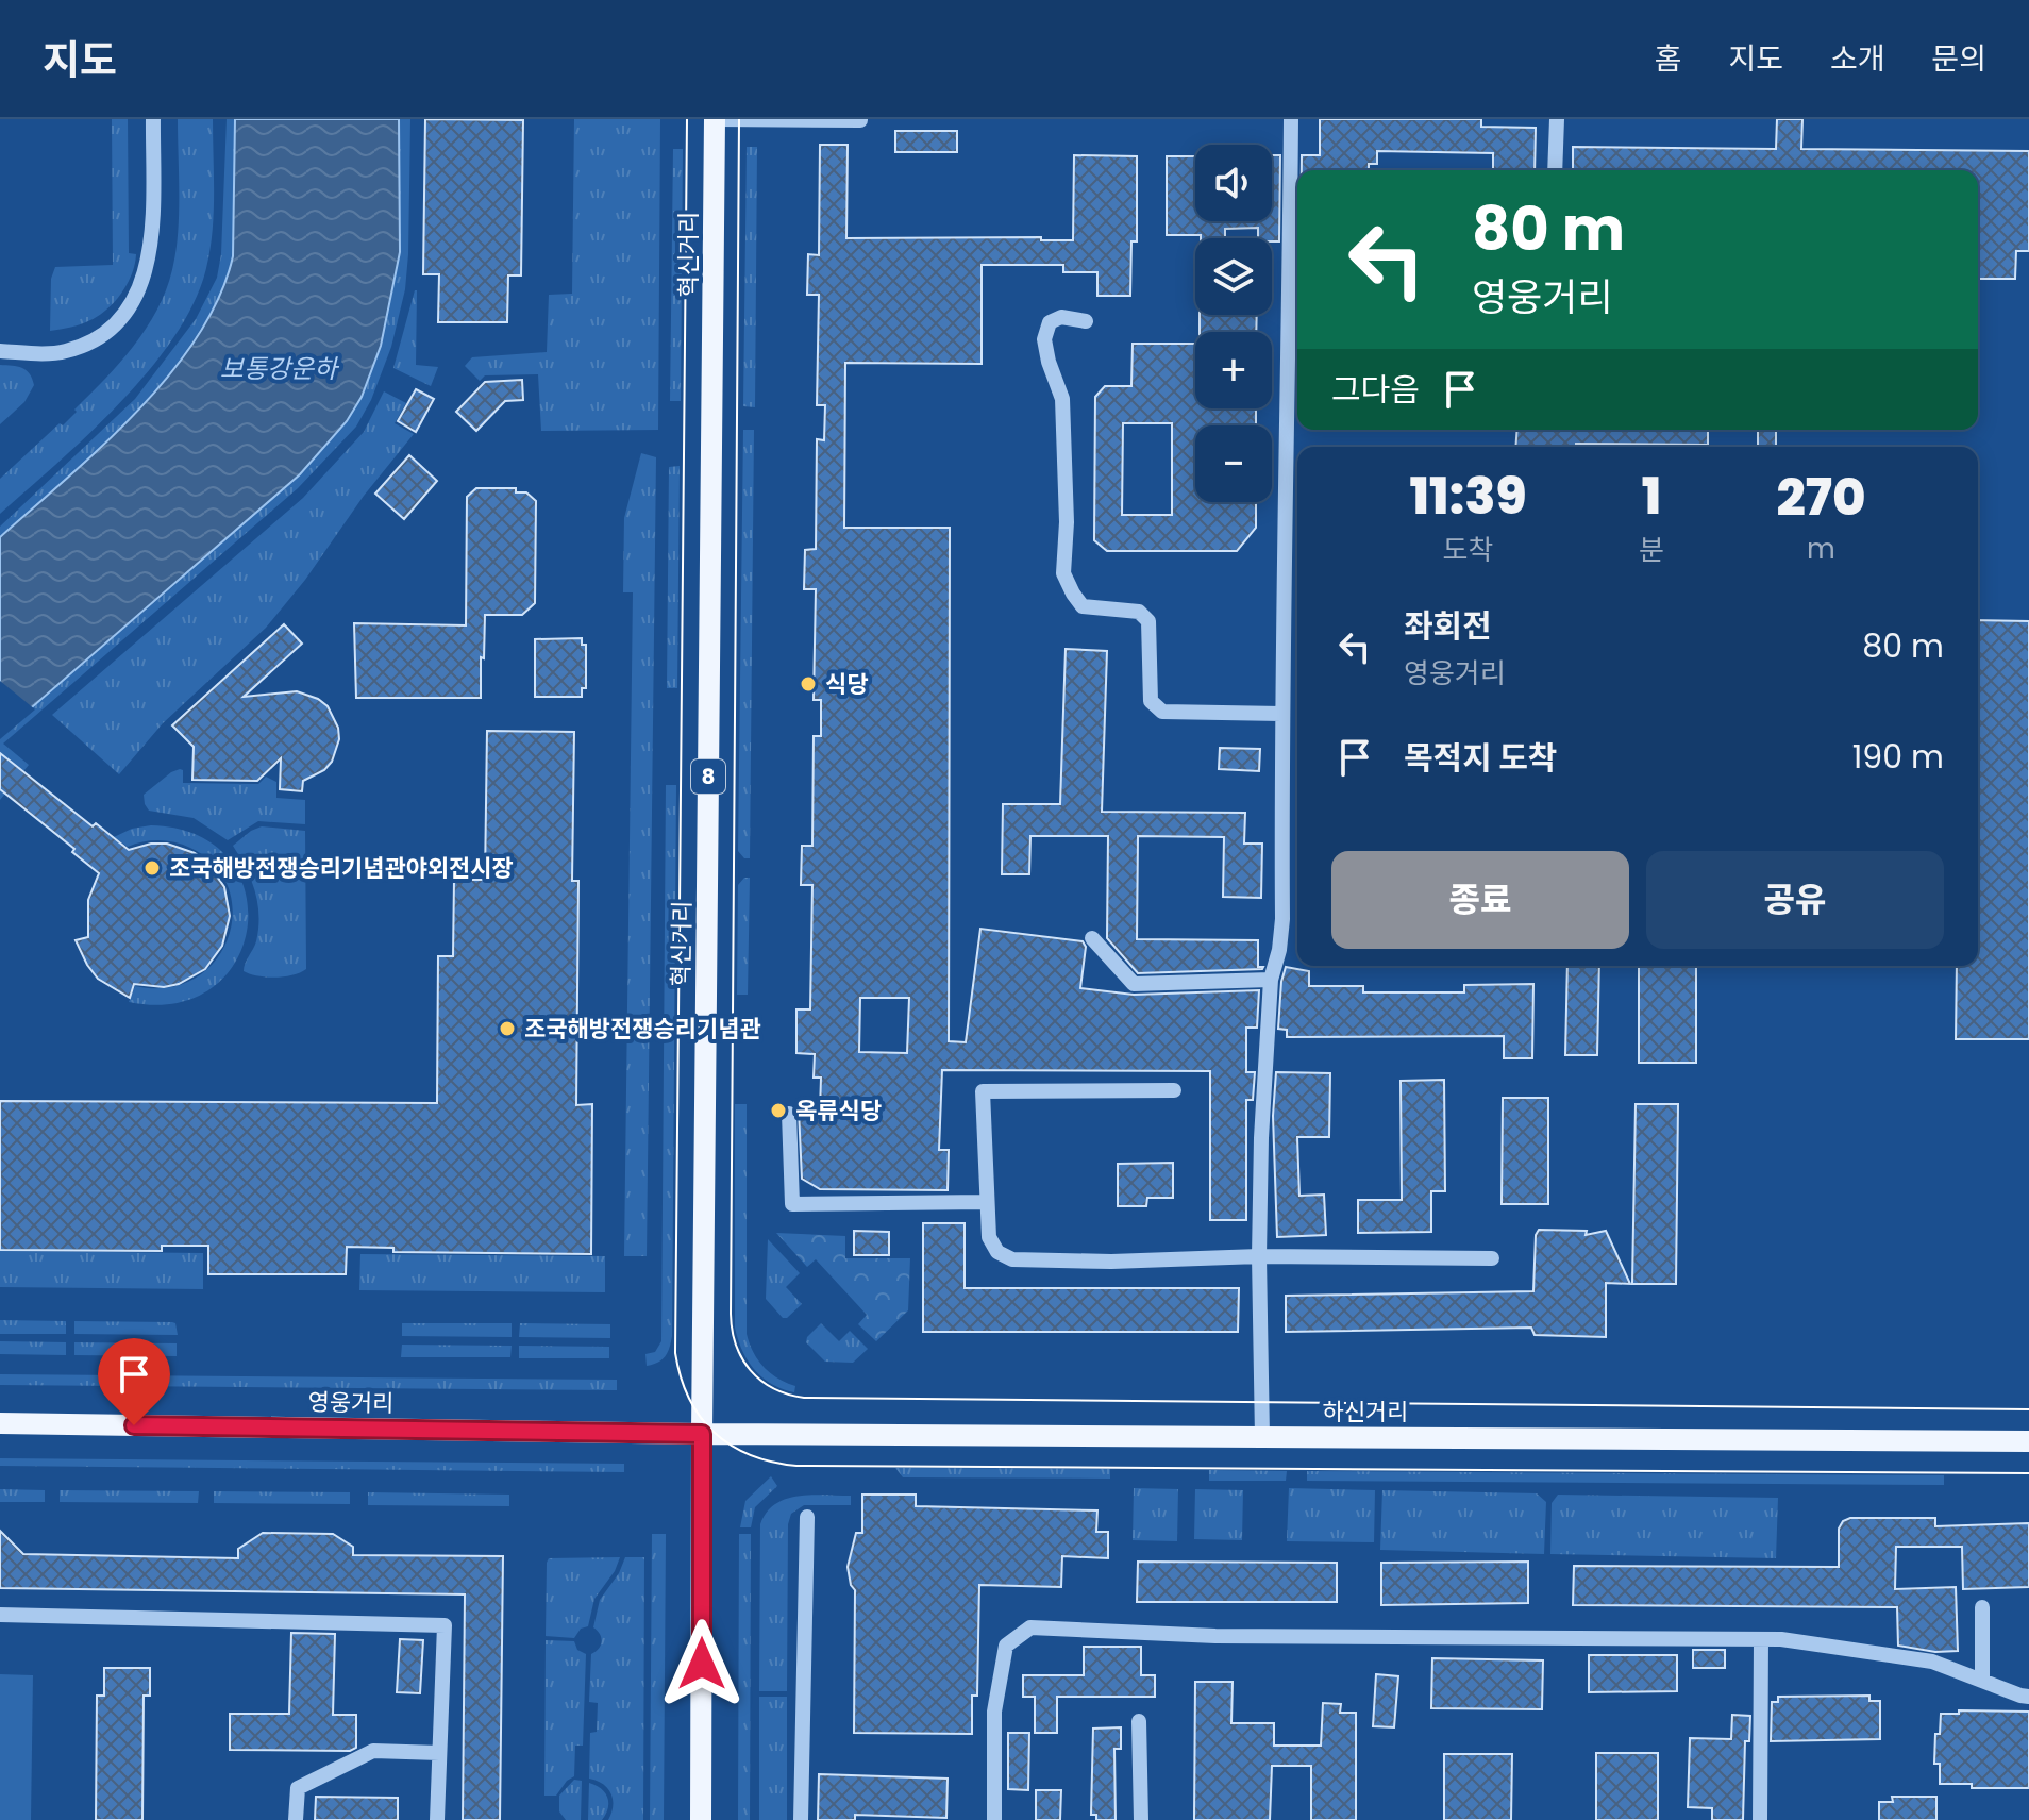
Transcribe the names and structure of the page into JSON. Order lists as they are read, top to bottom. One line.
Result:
{"streets":{"main road":["혁신거리","8","영웅거리","하신거리"]},"crossings":[["혁신거리","영웅거리"],["혁신거리","하신거리"],["영웅거리","하신거리"]],"water":["보통강운하"],"places":["식당","조국해방전쟁승리기념관야외전시장","조국해방전쟁승리기념관","옥류식당"],"page":{"header":"지도","nav":["홈","지도","소개","문의"],"map_buttons":["+","−"],"turn":["80 m","영웅거리"],"then":"그다음","eta":["11:39","도착","1","분","270","m"],"list":[{"name":"좌회전","note":"영웅거리","value":"80 m"},{"name":"목적지 도착","value":"190 m"}],"buttons":["종료","공유"]}}
